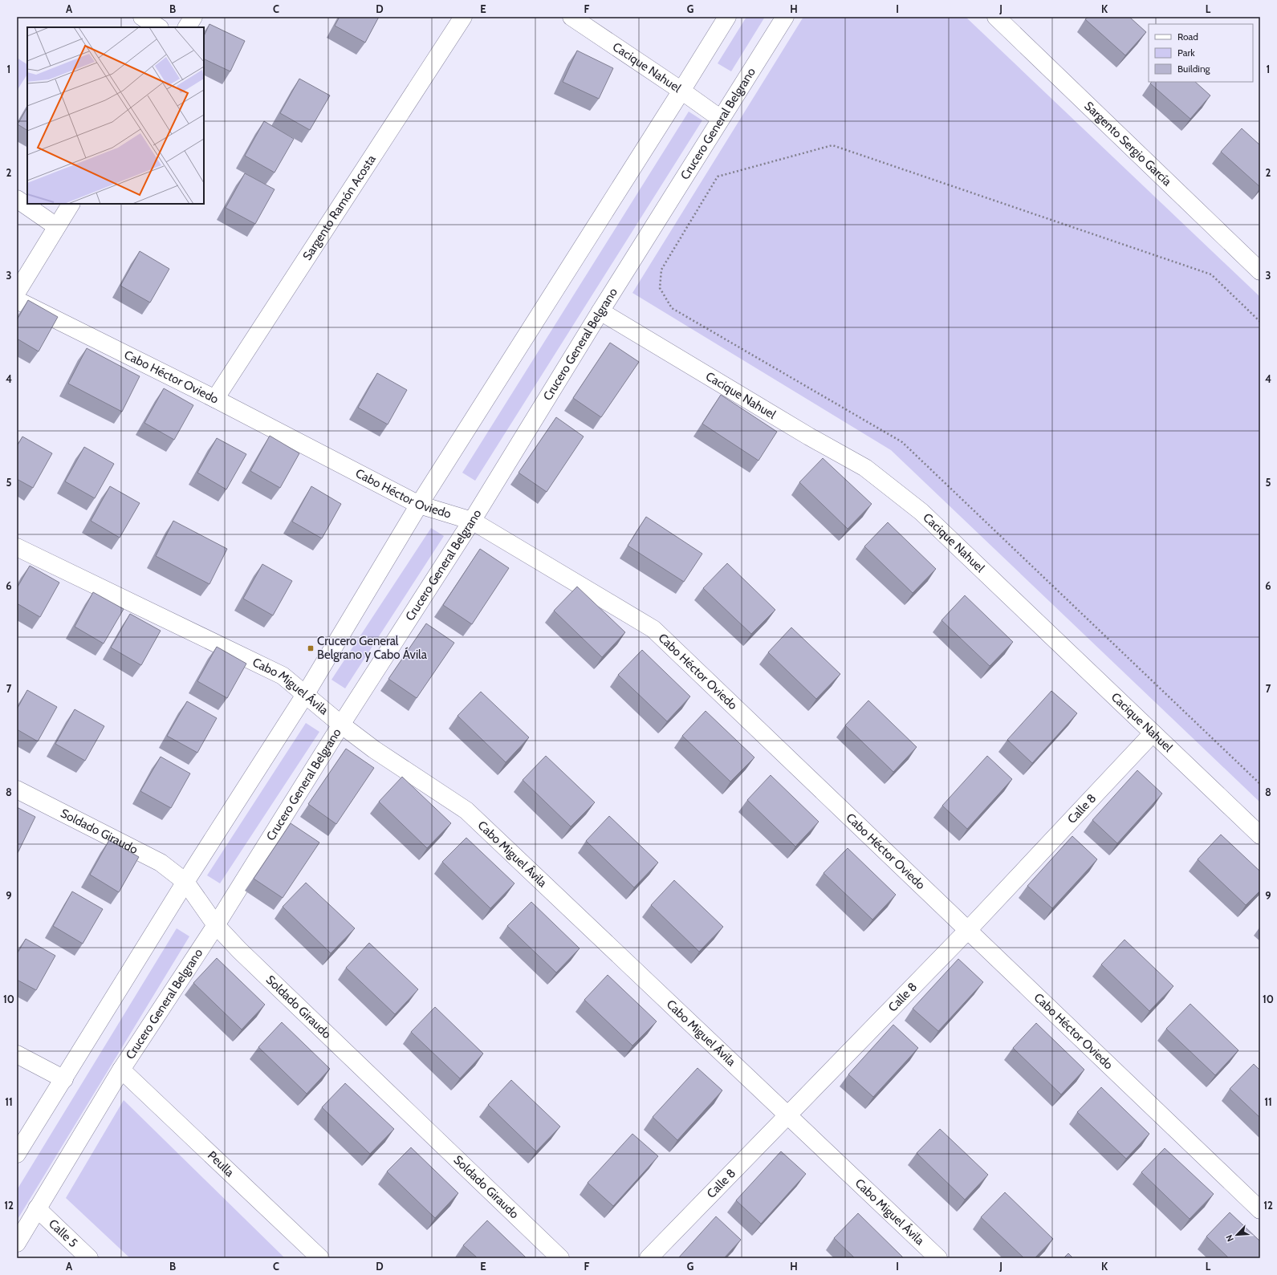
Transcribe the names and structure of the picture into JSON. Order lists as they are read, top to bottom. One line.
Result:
{"streets":{"street":["Cacique Nahuel","Crucero General Belgrano","Sargento Sergio García","Sargento Ramón Acosta","Cabo Héctor Oviedo","Cabo Miguel Ávila","Calle 8","Soldado Giraudo","Peulla","Calle 5"]},"crossings":[["Cacique Nahuel","Crucero General Belgrano"],["Cacique Nahuel","Calle 8"],["Crucero General Belgrano","Cabo Héctor Oviedo"],["Crucero General Belgrano","Cabo Miguel Ávila"],["Crucero General Belgrano","Soldado Giraudo"],["Crucero General Belgrano","Peulla"],["Crucero General Belgrano","Calle 5"],["Sargento Ramón Acosta","Cabo Héctor Oviedo"],["Cabo Héctor Oviedo","Calle 8"],["Cabo Miguel Ávila","Calle 8"]],"places":{"transit":["Crucero General Belgrano y Cabo Ávila"]},"legend":["Road","Park","Building"],"north":"bottom left","grid":{"columns":["A","B","C","D","E","F","G","H","I","J","K","L"],"rows":["1","2","3","4","5","6","7","8","9","10","11","12"]}}
